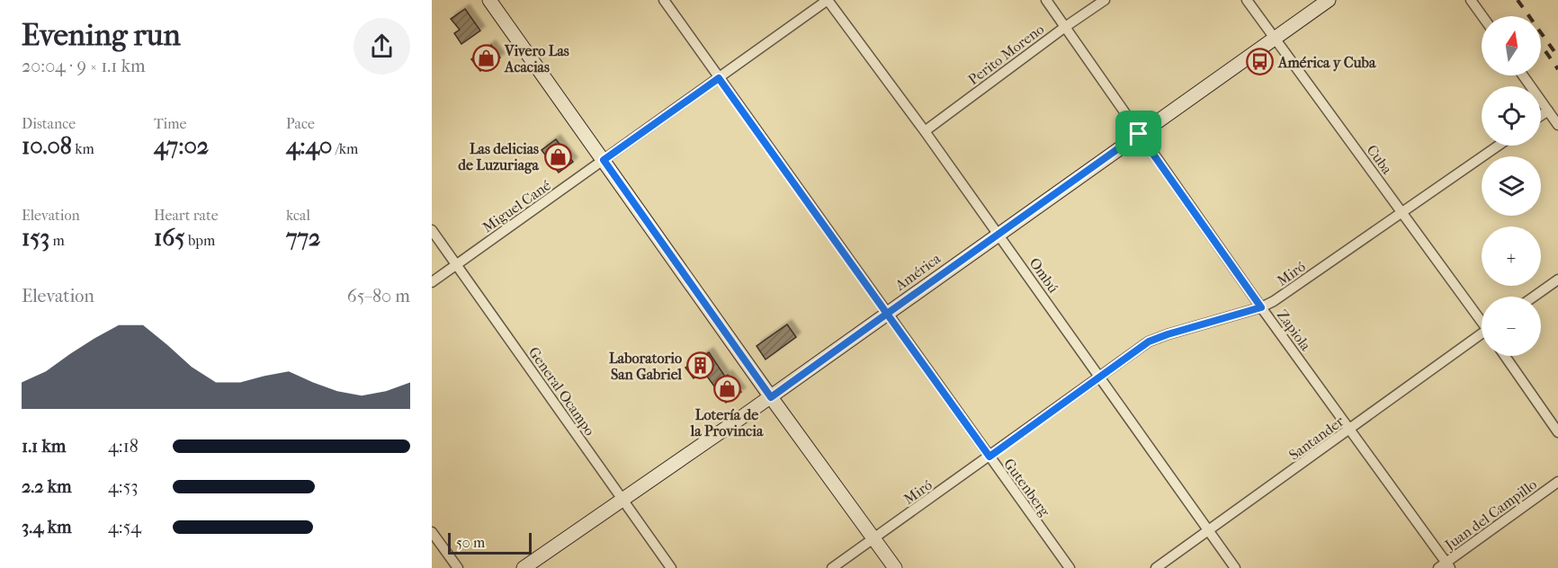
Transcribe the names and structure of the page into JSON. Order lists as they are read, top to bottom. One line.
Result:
{"streets":{"street":["Perito Moreno","Cuba","Miguel Cané","América","Miró","Ombú","Zapiola","General Ocampo","Santander","Gutenberg","Juan del Campillo"]},"crossings":[["Perito Moreno","Ombú"],["Perito Moreno","Zapiola"],["Cuba","América"],["Cuba","Miró"],["Miguel Cané","Ombú"],["Miguel Cané","General Ocampo"],["Miguel Cané","Gutenberg"],["América","Ombú"],["América","Zapiola"],["América","General Ocampo"],["América","Gutenberg"],["Miró","Ombú"],["Miró","Zapiola"],["Miró","Gutenberg"],["Ombú","Santander"],["Zapiola","Santander"],["Zapiola","Juan del Campillo"]],"places":{"shop":["Vivero Las Acacias","Las delicias de Luzuriaga","Lotería de la Provincia"],"bus stop":["América y Cuba"],"building":["Laboratorio San Gabriel"]},"scale_bar":"50 m","north":"top","page":{"heading":["Evening run","20:04 · 9 × 1.1 km"],"map_buttons":["+","−"],"stats":[["Distance","10.08 km"],["Time","47:02"],["Pace","4:40 /km"],["Elevation","153 m"],["Heart rate","165 bpm"],["kcal","772"]],"chart":["Elevation","65–80 m"],"list":[{"name":"1.1 km","note":"4:18"},{"name":"2.2 km","note":"4:53"},{"name":"3.4 km","note":"4:54"}],"scale":"50 m"}}
